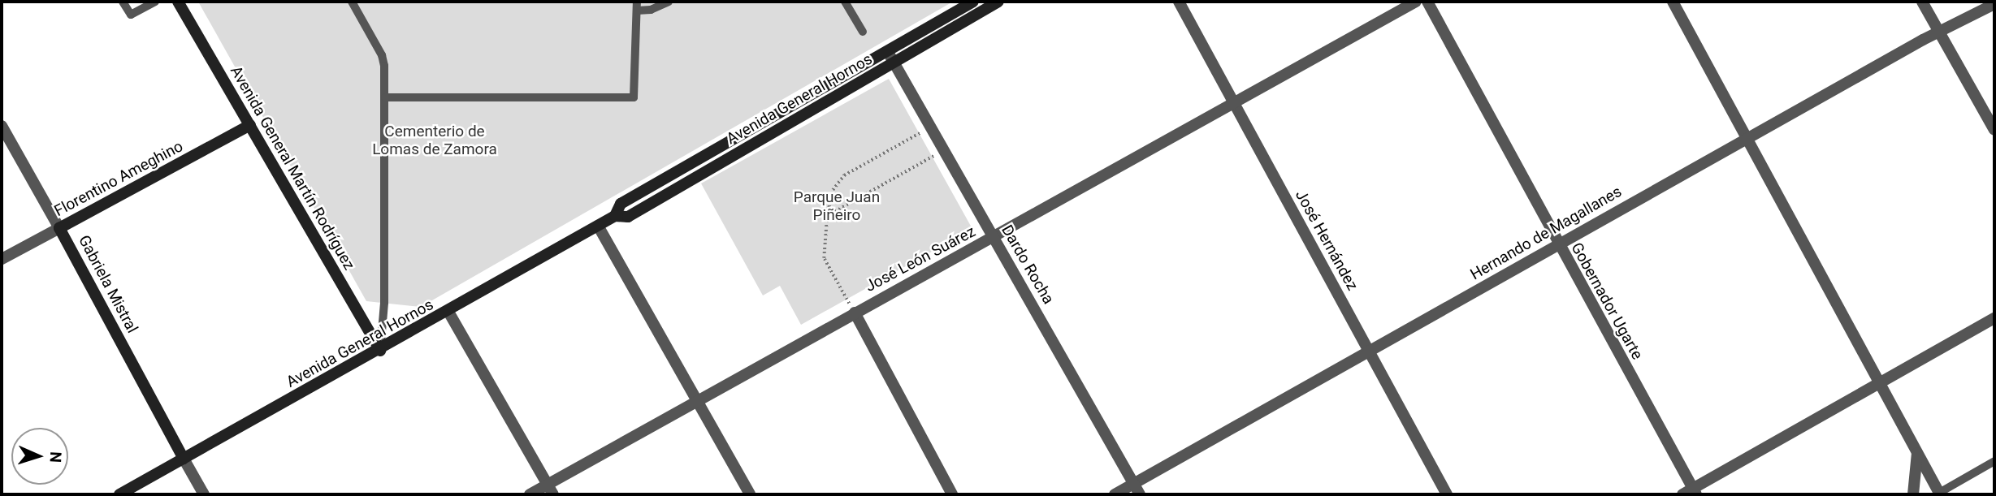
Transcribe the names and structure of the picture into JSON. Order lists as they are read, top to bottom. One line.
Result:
{"streets":{"main road":["Avenida General Hornos","Avenida General Martín Rodríguez","Florentino Ameghino","Gabriela Mistral"],"street":["Hernando de Magallanes","José Hernández","José León Suárez","Dardo Rocha","Gobernador Ugarte"]},"crossings":[["Avenida General Hornos","Avenida General Martín Rodríguez"],["Avenida General Hornos","Dardo Rocha"],["Avenida General Hornos","Gabriela Mistral"],["Avenida General Martín Rodríguez","Florentino Ameghino"],["Florentino Ameghino","Gabriela Mistral"],["Hernando de Magallanes","José Hernández"],["Hernando de Magallanes","Dardo Rocha"],["Hernando de Magallanes","Gobernador Ugarte"],["José Hernández","José León Suárez"],["José León Suárez","Dardo Rocha"]],"parks":["Cementerio de Lomas de Zamora","Parque Juan Piñeiro"],"north":"right"}
